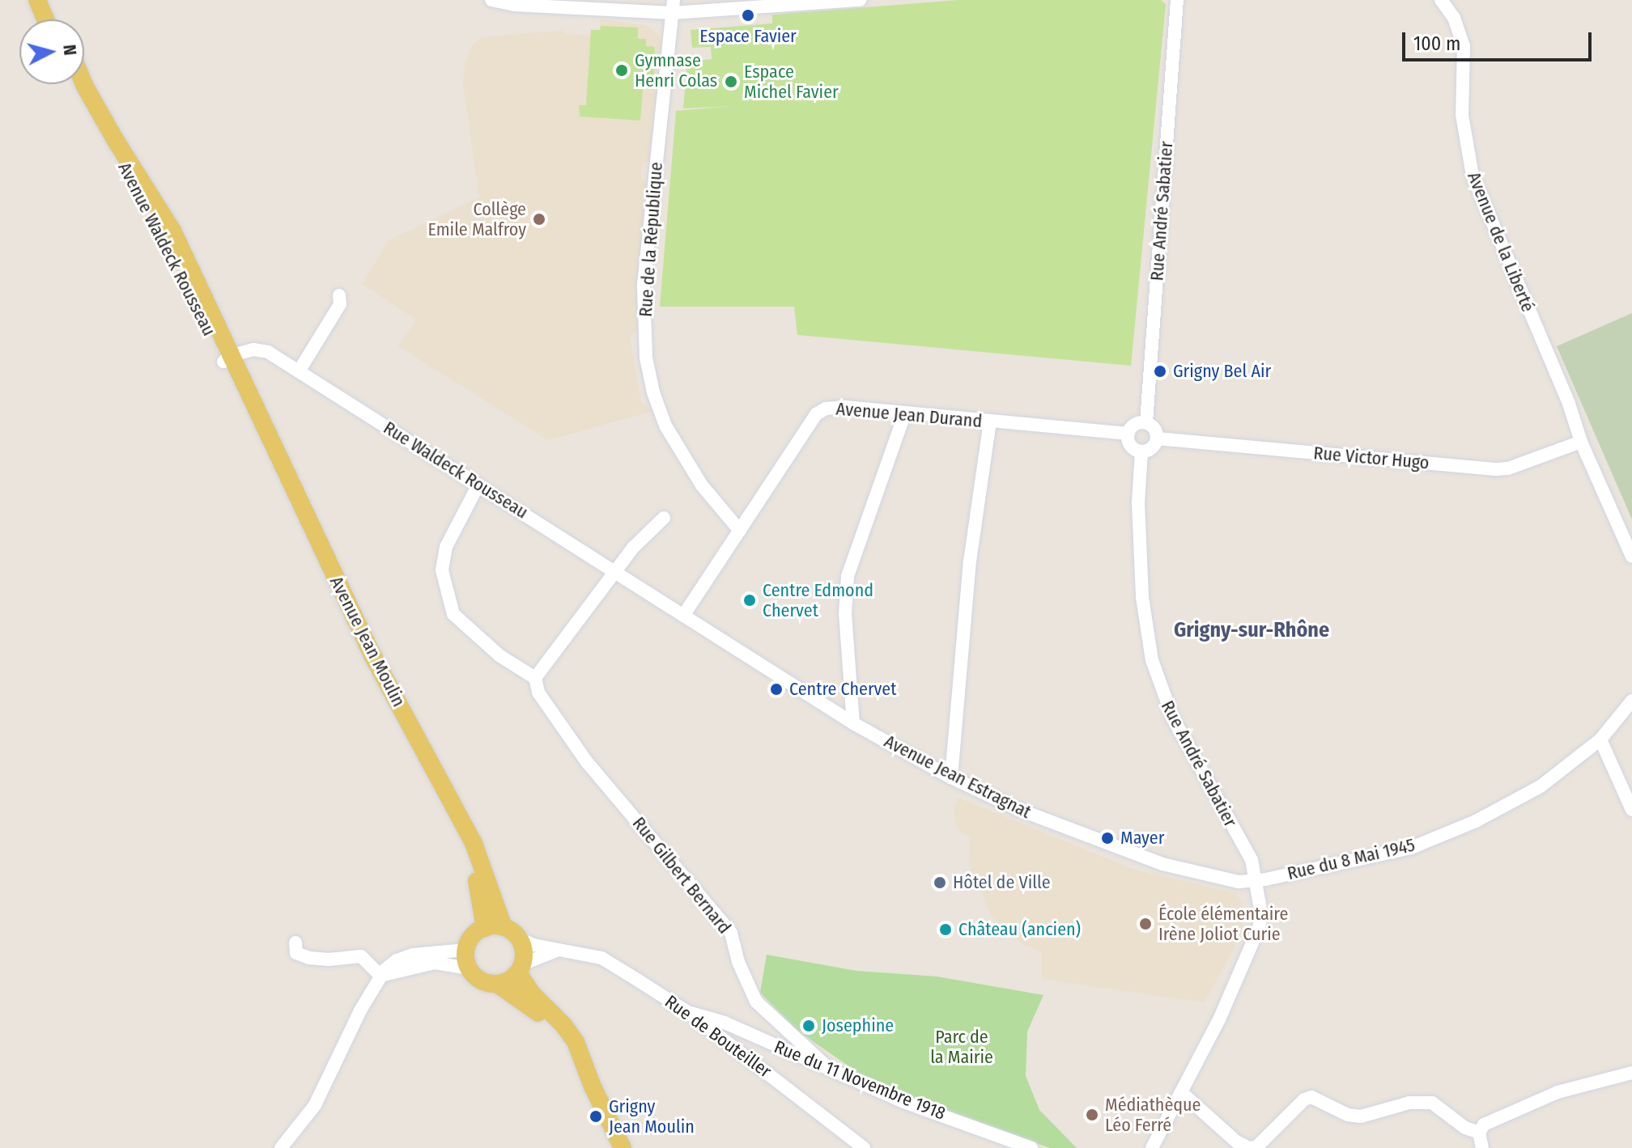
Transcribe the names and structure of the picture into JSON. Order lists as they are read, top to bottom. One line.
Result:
{"streets":{"main road":["Avenue Waldeck Rousseau","Avenue Jean Moulin"],"street":["Rue André Sabatier","Rue de la République","Avenue de la Liberté","Avenue Jean Durand","Rue Victor Hugo","Rue Waldeck Rousseau","Avenue Jean Estragnat","Rue du 8 Mai 1945","Rue Gilbert Bernard","Rue de Bouteiller","Rue du 11 Novembre 1918"]},"crossings":[["Rue André Sabatier","Avenue Jean Durand"],["Rue André Sabatier","Rue Victor Hugo"],["Rue André Sabatier","Avenue Jean Estragnat"],["Rue André Sabatier","Rue du 8 Mai 1945"],["Rue de la République","Avenue Jean Durand"],["Avenue de la Liberté","Rue Victor Hugo"],["Avenue Waldeck Rousseau","Rue Waldeck Rousseau"],["Avenue Waldeck Rousseau","Avenue Jean Moulin"],["Avenue Jean Durand","Rue Victor Hugo"],["Avenue Jean Durand","Rue Waldeck Rousseau"],["Avenue Jean Durand","Avenue Jean Estragnat"],["Rue Waldeck Rousseau","Avenue Jean Moulin"],["Rue Waldeck Rousseau","Avenue Jean Estragnat"],["Avenue Jean Moulin","Rue de Bouteiller"],["Avenue Jean Estragnat","Rue du 8 Mai 1945"],["Rue Gilbert Bernard","Rue du 11 Novembre 1918"],["Rue de Bouteiller","Rue du 11 Novembre 1918"]],"districts":["Grigny-sur-Rhône"],"parks":["Parc de la Mairie"],"places":["Espace Favier","Gymnase Henri Colas","Espace Michel Favier","Collège Emile Malfroy","Grigny Bel Air","Centre Edmond Chervet","Centre Chervet","Mayer","Hôtel de Ville","École élémentaire Irène Joliot Curie","Château (ancien)","Josephine","Médiathèque Léo Ferré","Grigny Jean Moulin"],"scale_bar":"100 m","north":"right"}
